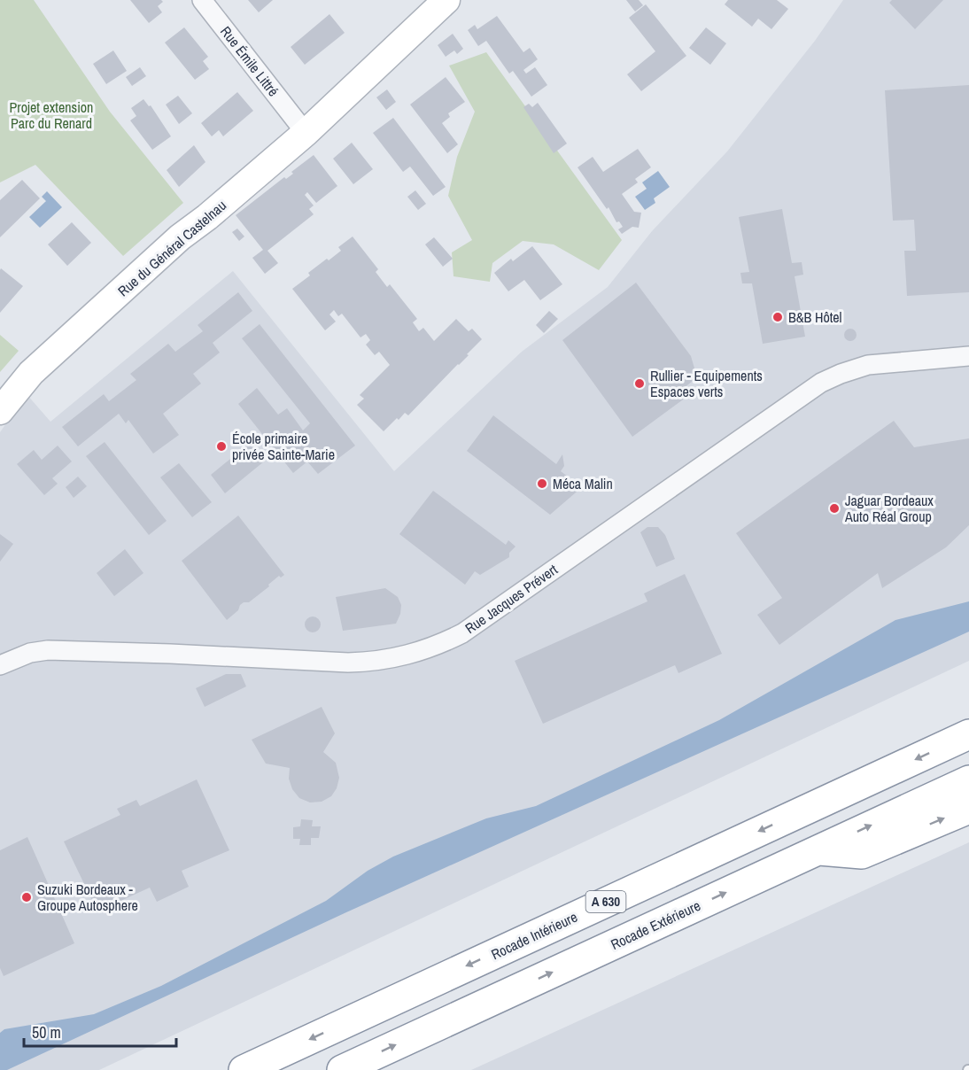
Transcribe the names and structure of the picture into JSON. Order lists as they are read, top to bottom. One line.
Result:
{"streets":{"highway":["A 630","Rocade Extérieure","Rocade Intérieure"],"street":["Rue Émile Littré","Rue du Général Castelnau","Rue Jacques Prévert"]},"crossings":[["Rue Émile Littré","Rue du Général Castelnau"]],"one_way":["Rocade Extérieure","Rocade Intérieure"],"parks":["Projet extension Parc du Renard"],"places":["B&B Hôtel","Rullier - Equipements Espaces verts","École primaire privée Sainte-Marie","Méca Malin","Jaguar Bordeaux Auto Réal Group","Suzuki Bordeaux - Groupe Autosphere"],"scale_bar":"50 m"}
